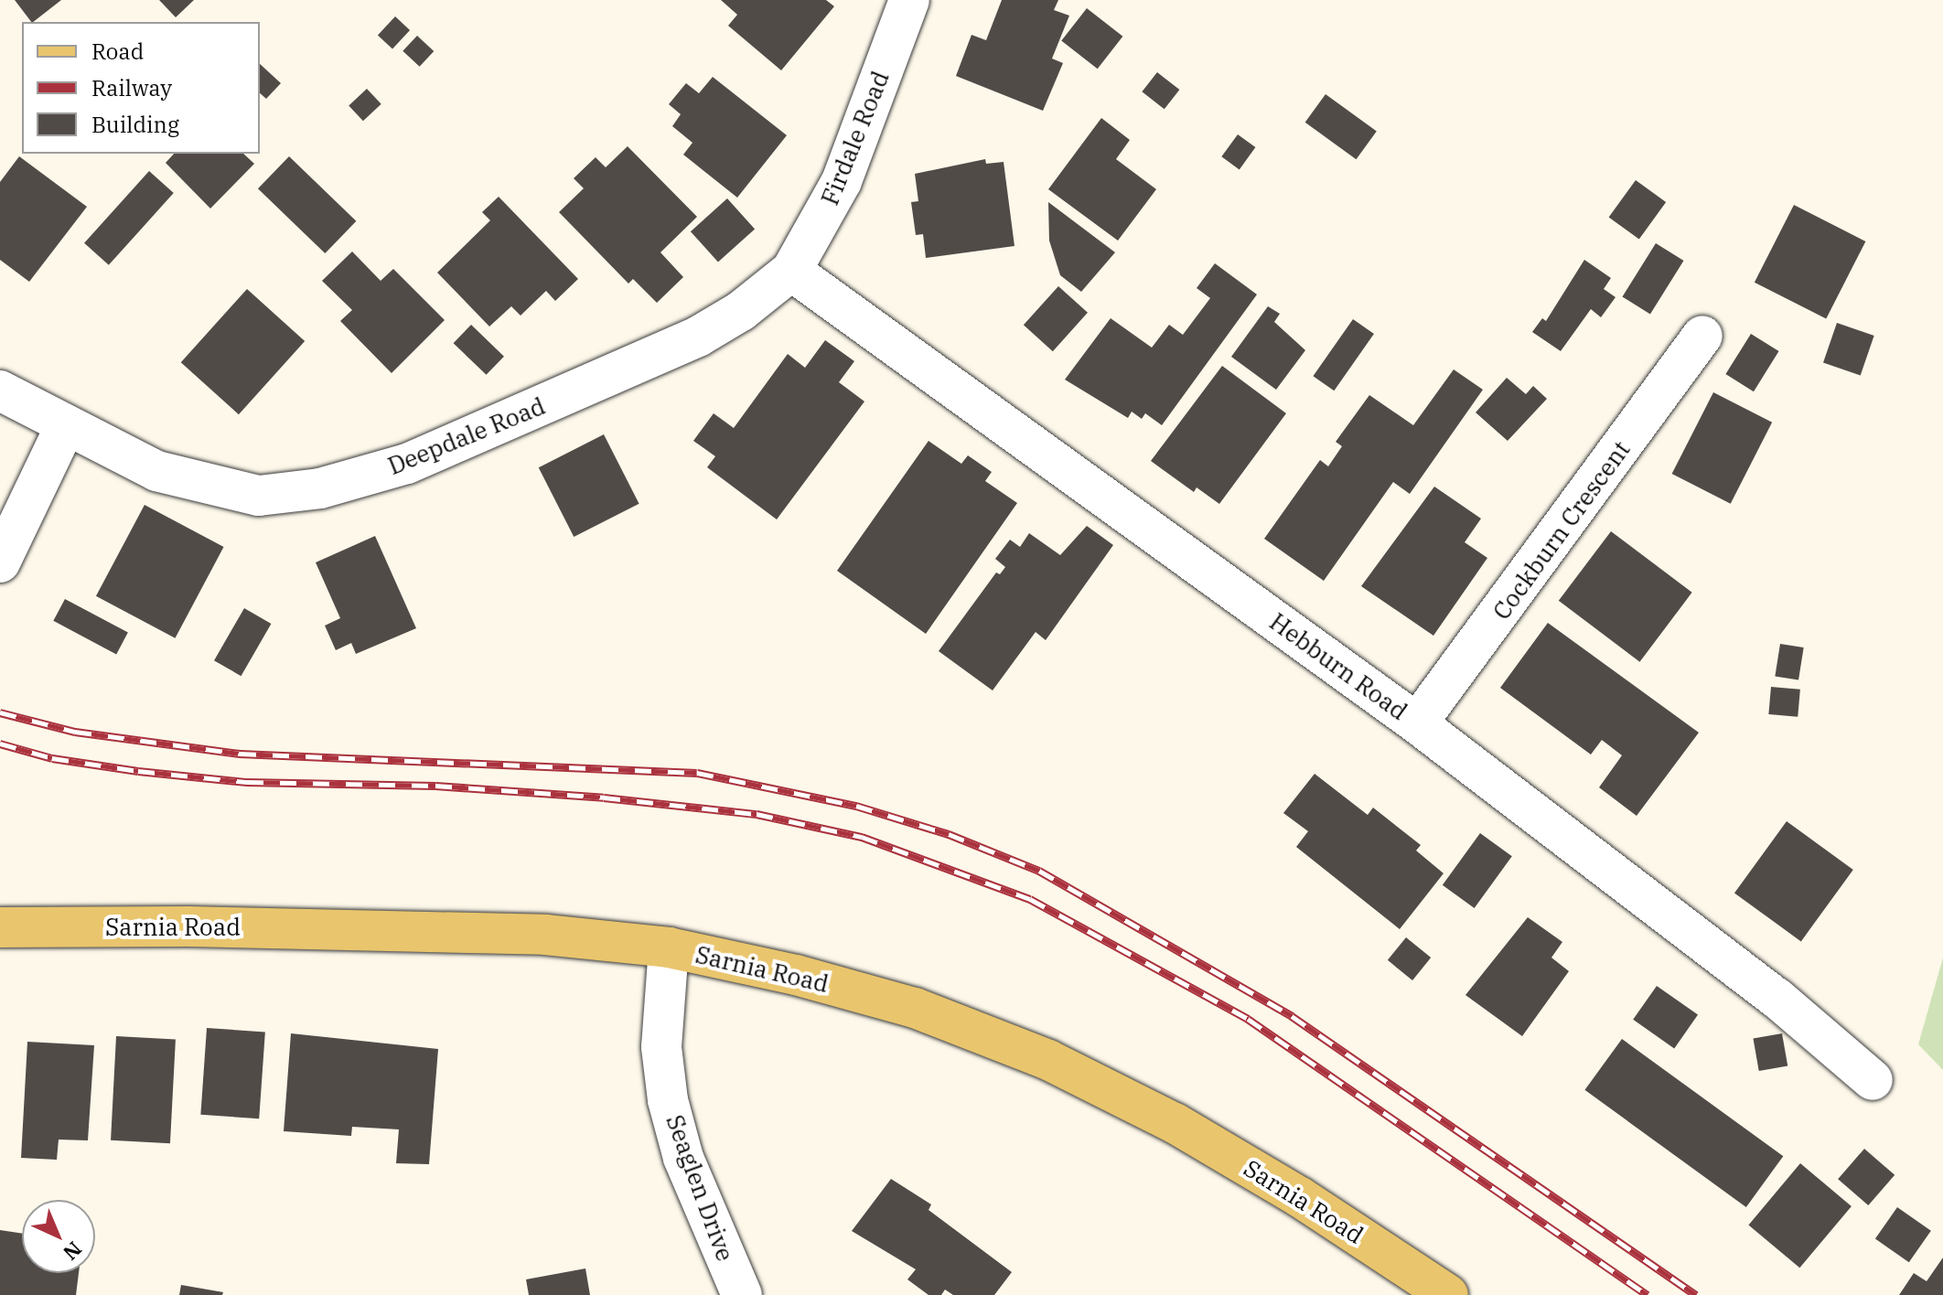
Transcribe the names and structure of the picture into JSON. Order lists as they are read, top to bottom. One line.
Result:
{"streets":{"main road":["Sarnia Road"],"street":["Firdale Road","Deepdale Road","Cockburn Crescent","Hebburn Road","Seaglen Drive"]},"crossings":[["Firdale Road","Deepdale Road"],["Firdale Road","Hebburn Road"],["Deepdale Road","Hebburn Road"],["Cockburn Crescent","Hebburn Road"],["Sarnia Road","Seaglen Drive"]],"legend":["Road","Railway","Building"],"north":"bottom right"}
